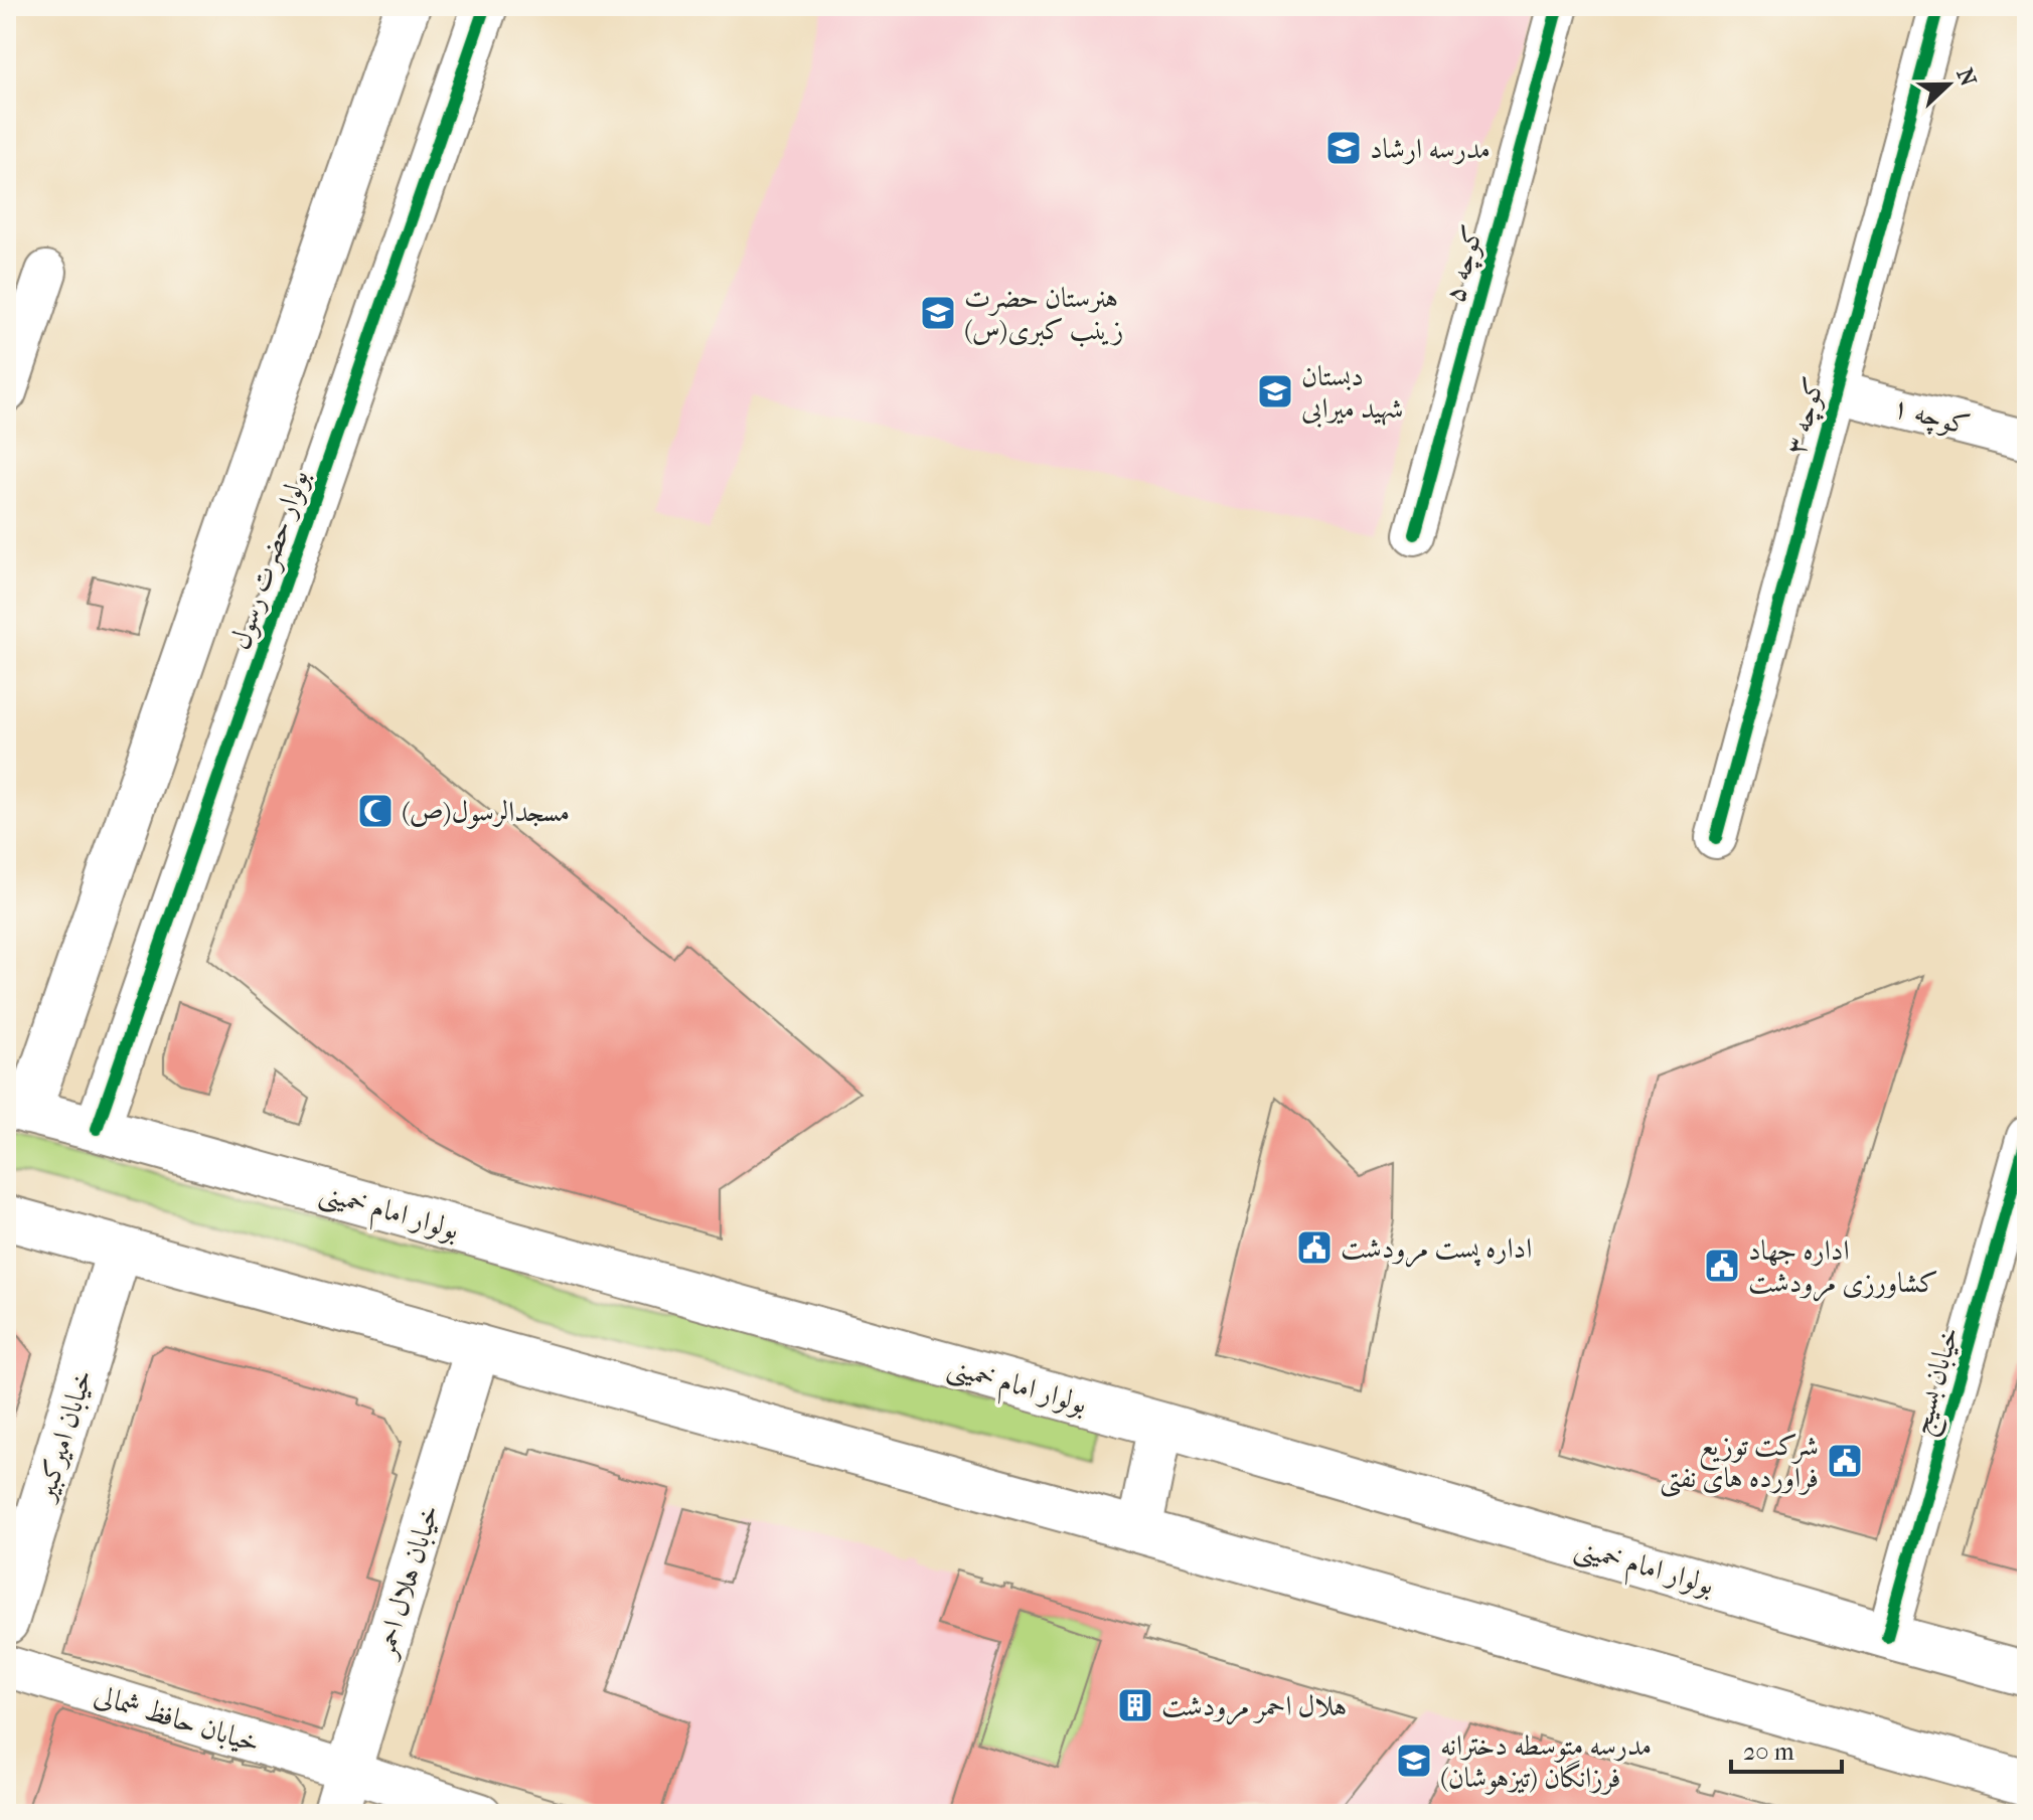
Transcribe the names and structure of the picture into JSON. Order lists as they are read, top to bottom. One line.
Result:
{"streets":{"main road":["بولوار حضرت رسول","بولوار امام خمینی","خیابان امیرکبیر","خیابان هلال احمر"],"street":["کوچه ۵","کوچه ۳","کوچه ۱","خیابان بسیج","خیابان حافظ شمالی"]},"crossings":[["کوچه ۳","کوچه ۱"],["بولوار حضرت رسول","بولوار امام خمینی"],["بولوار امام خمینی","خیابان بسیج"],["خیابان هلال احمر","خیابان حافظ شمالی"]],"places":{"school or university":["مدرسه ارشاد","هنرستان حضرت زینب کبری(س)","دبستان شهید میرابی","مدرسه متوسطه دخترانه فرزانگان (تیزهوشان)"],"mosque":["مسجدالرسول(ص)"],"public building":["اداره پست مرودشت","اداره جهاد کشاورزی مرودشت","شرکت توزیع فراورده های نفتی"],"building":["هلال احمر مرودشت"]},"scale_bar":"20 m","north":"right"}
